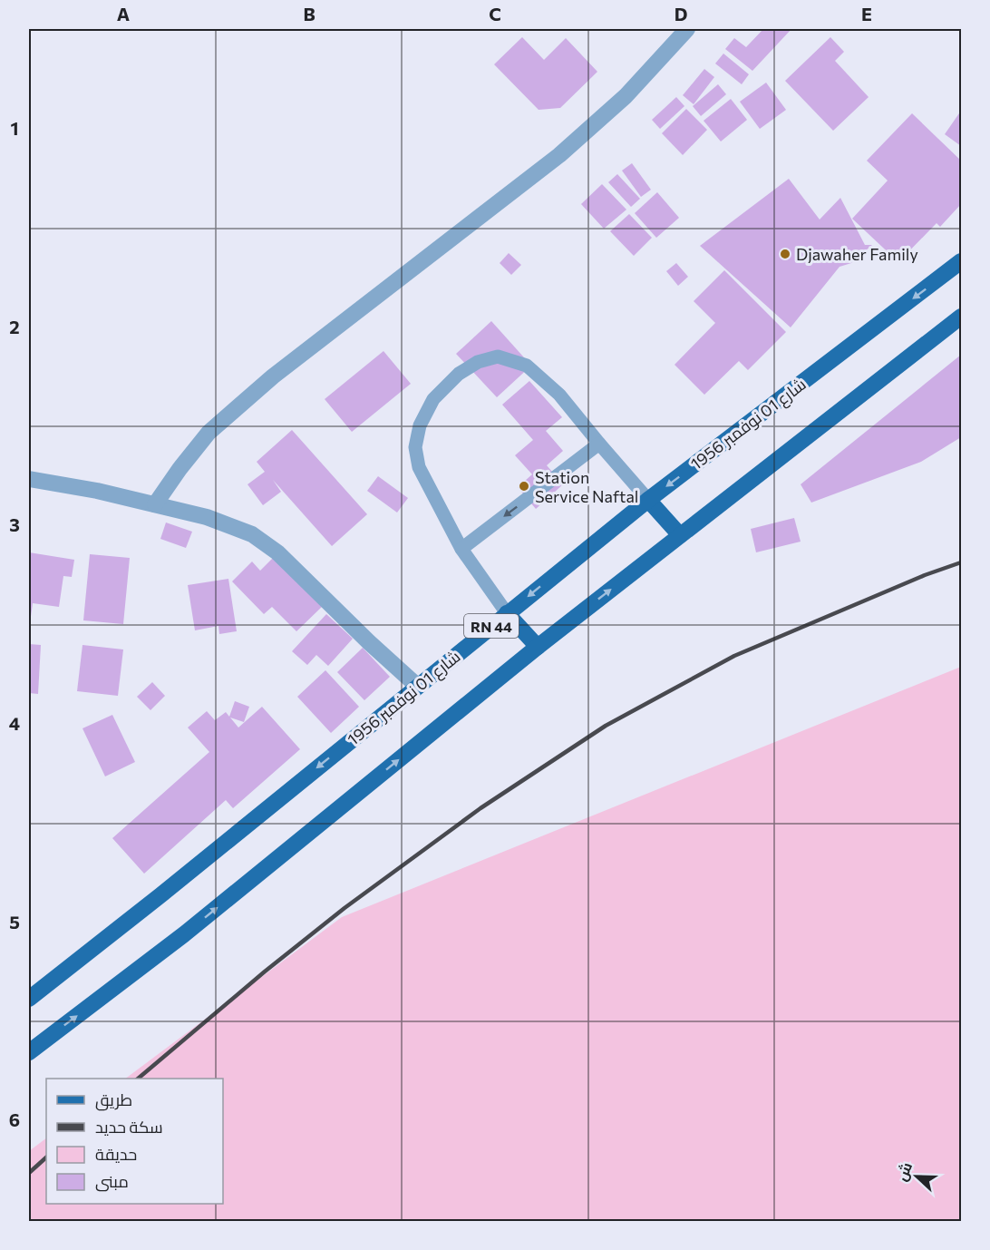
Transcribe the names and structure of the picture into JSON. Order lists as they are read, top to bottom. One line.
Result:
{"streets":{"main road":["شارع 01 نوفمبر 1956","RN 44"]},"places":["Djawaher Family","Station Service Naftal"],"legend":["طريق","سكة حديد","حديقة","مبنى"],"north":"left","grid":{"columns":["A","B","C","D","E"],"rows":["1","2","3","4","5","6"]}}
